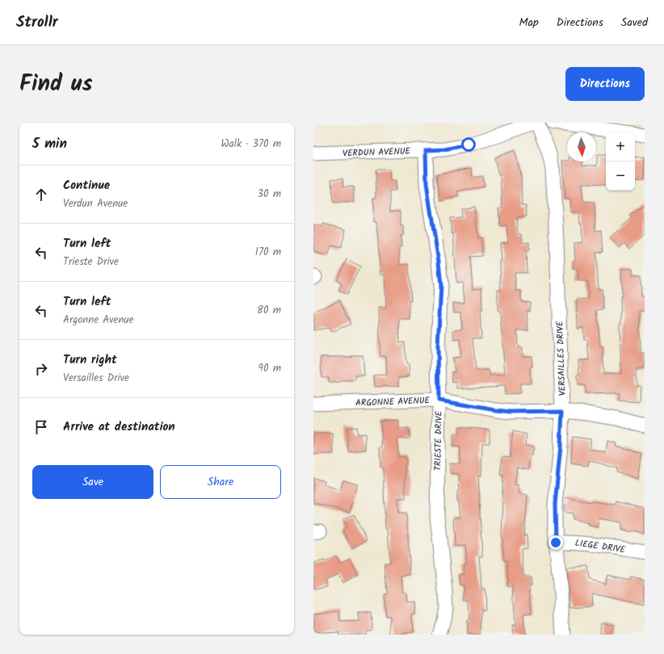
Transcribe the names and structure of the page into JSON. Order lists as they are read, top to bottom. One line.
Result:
{"streets":{"street":["VERDUN AVENUE","VERSAILLES DRIVE","ARGONNE AVENUE","TRIESTE DRIVE","LIEGE DRIVE"]},"crossings":[["VERDUN AVENUE","TRIESTE DRIVE"],["VERSAILLES DRIVE","ARGONNE AVENUE"],["VERSAILLES DRIVE","LIEGE DRIVE"],["ARGONNE AVENUE","TRIESTE DRIVE"]],"north":"bottom","page":{"header":"Strollr","nav":["Map","Directions","Saved"],"title":"Find us","buttons":["Directions",["Save","Share"]],"heading":["5 min","Walk · 370 m"],"map_buttons":["+","−"],"list":[["Continue","Verdun Avenue","30 m"],["Turn left","Trieste Drive","170 m"],["Turn left","Argonne Avenue","80 m"],["Turn right","Versailles Drive","90 m"],"Arrive at destination"]}}
